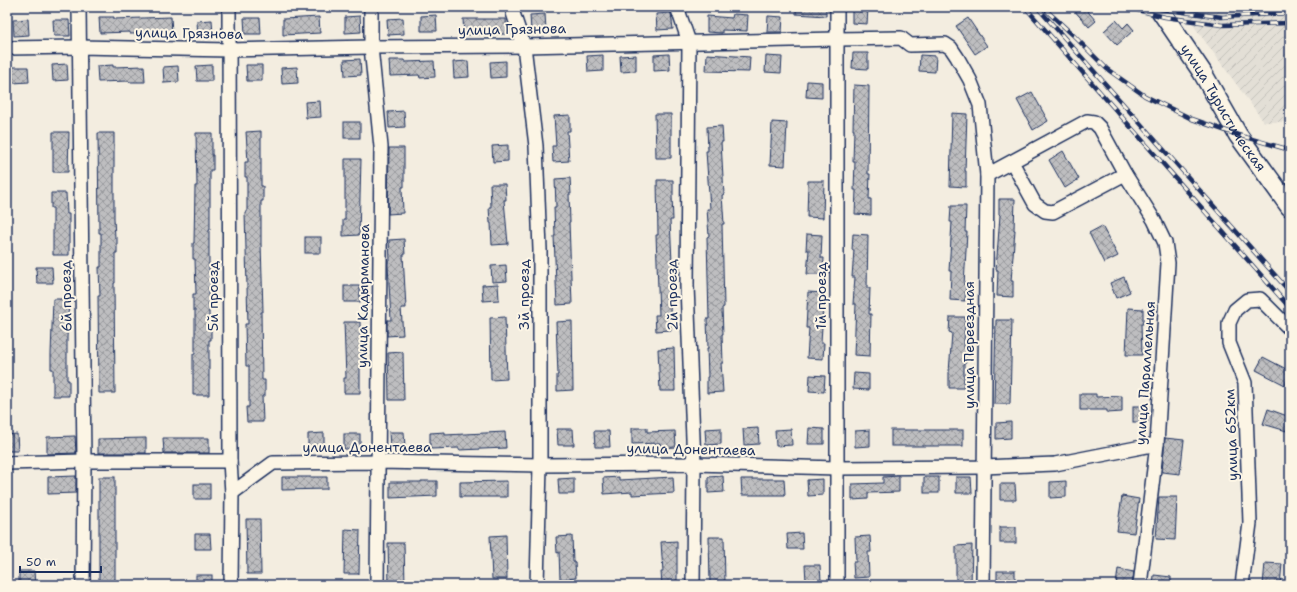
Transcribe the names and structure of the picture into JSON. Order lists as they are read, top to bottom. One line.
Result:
{"streets":{"street":["улица Грязнова","улица Туристическая","3й проезд","2й проезд","6й проезд","5й проезд","улица Кадырманова","1й проезд","улица Переездная","улица Параллельная","улица 652км","улица Донентаева"]},"crossings":[["улица Грязнова","3й проезд"],["улица Грязнова","2й проезд"],["улица Грязнова","6й проезд"],["улица Грязнова","5й проезд"],["улица Грязнова","улица Кадырманова"],["улица Грязнова","1й проезд"],["улица Грязнова","улица Переездная"],["3й проезд","улица Донентаева"],["2й проезд","улица Донентаева"],["5й проезд","улица Донентаева"],["улица Кадырманова","улица Донентаева"],["1й проезд","улица Донентаева"],["улица Переездная","улица Донентаева"],["улица Параллельная","улица Донентаева"]],"scale_bar":"50 m"}
